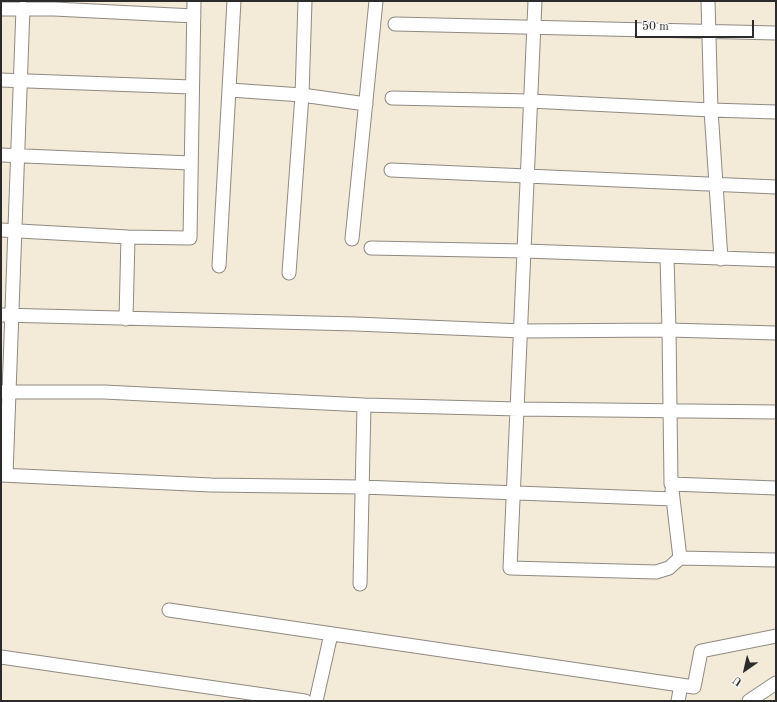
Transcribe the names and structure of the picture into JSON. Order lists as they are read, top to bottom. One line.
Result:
{"scale_bar":"50 m","north":"bottom left"}
